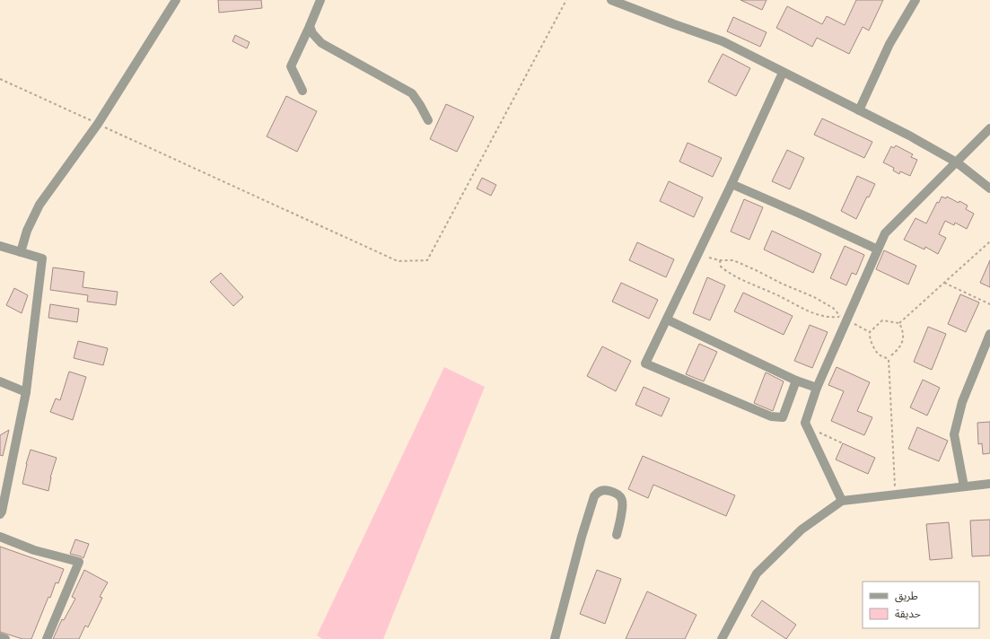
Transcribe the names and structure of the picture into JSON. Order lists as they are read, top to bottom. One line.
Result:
{"legend":["طريق","حديقة"]}
